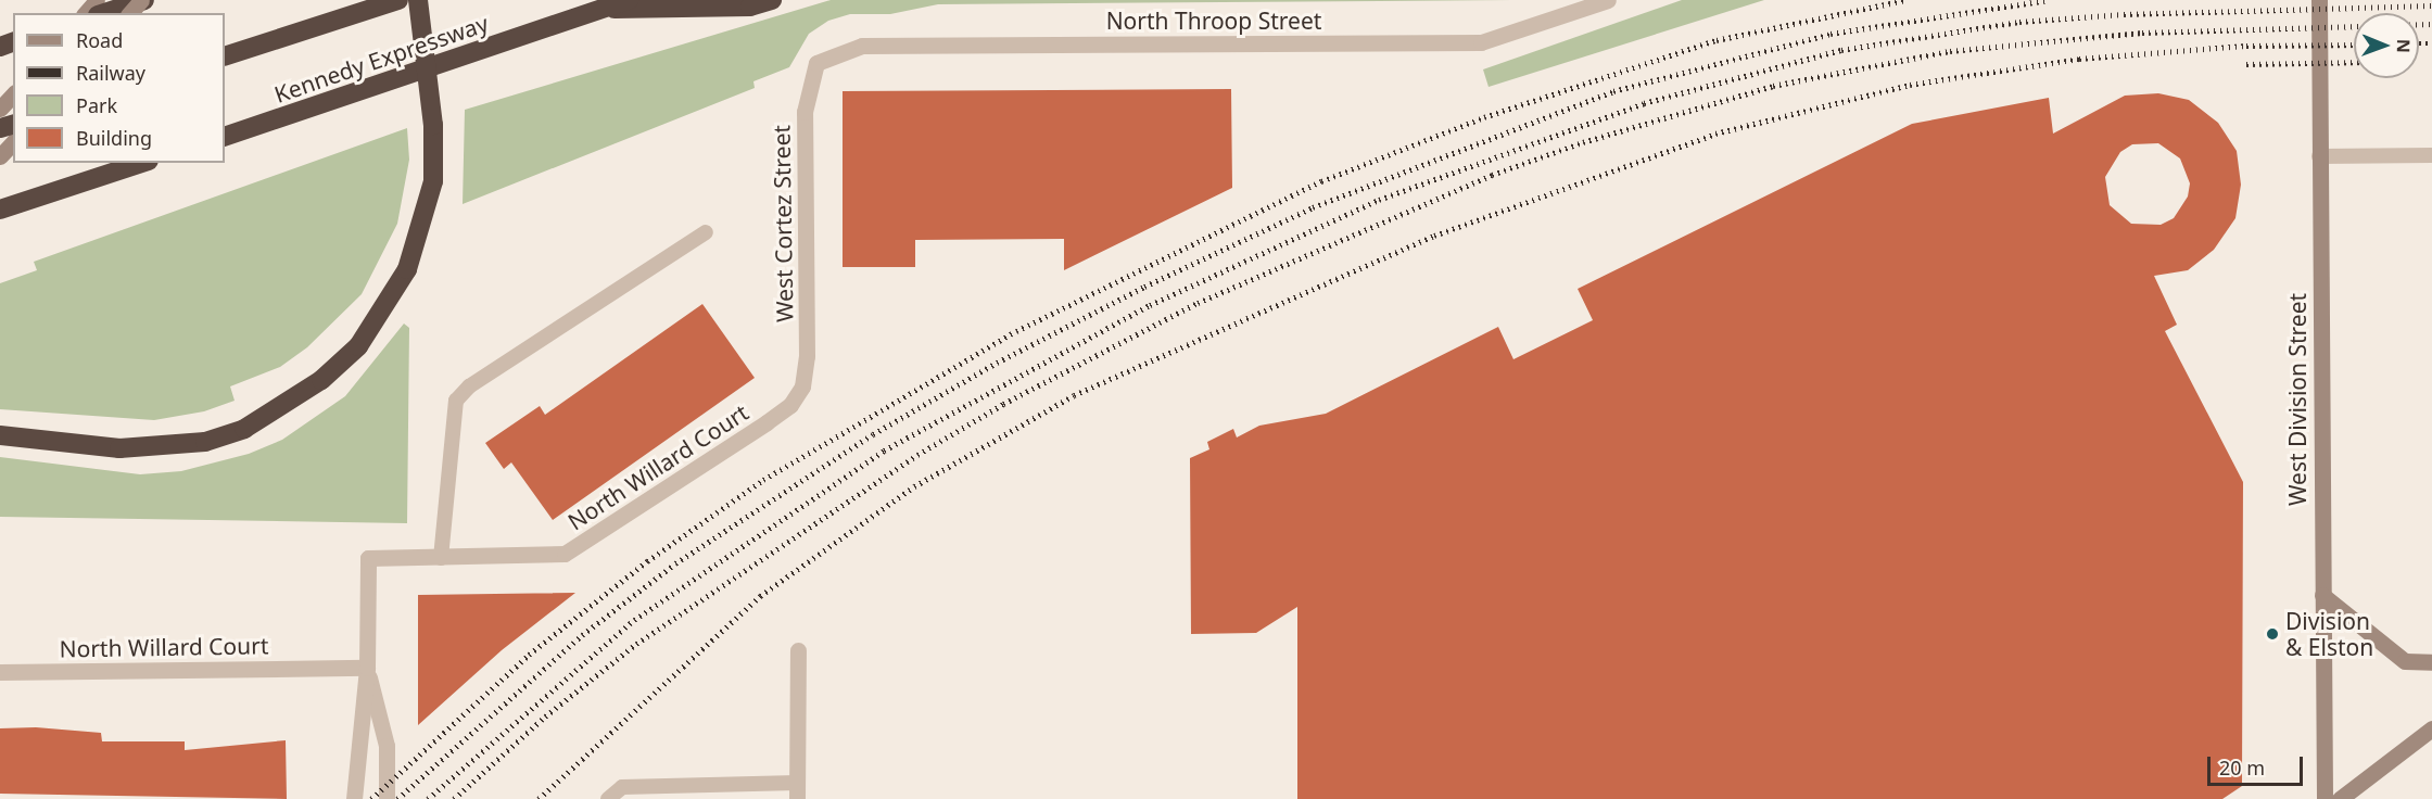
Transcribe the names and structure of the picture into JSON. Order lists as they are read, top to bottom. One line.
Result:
{"streets":{"highway":["Kennedy Expressway"],"main road":["West Division Street"],"street":["North Throop Street","West Cortez Street","North Willard Court"]},"crossings":[["North Throop Street","West Cortez Street"],["West Cortez Street","North Willard Court"]],"places":["Division & Elston"],"legend":["Road","Railway","Park","Building"],"scale_bar":"20 m","north":"right"}
